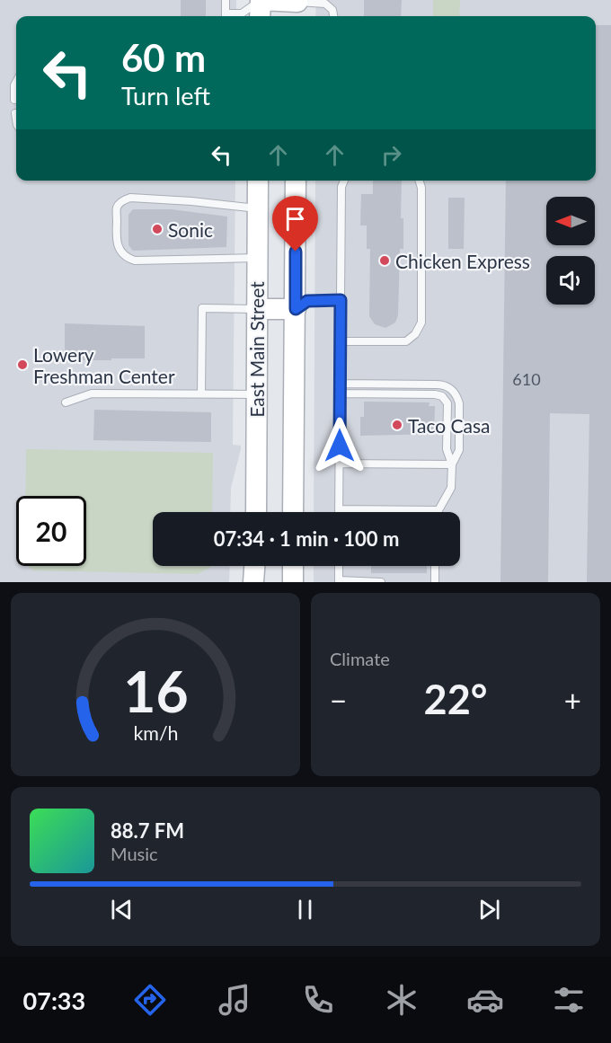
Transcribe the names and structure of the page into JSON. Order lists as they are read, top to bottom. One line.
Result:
{"streets":{"main road":["East Main Street"]},"places":["Sonic","Chicken Express","Lowery Freshman Center","Taco Casa"],"house_numbers":["610"],"north":"left","page":{"turn":["60 m","Turn left"],"limit":"20","trip":"07:34 · 1 min · 100 m","tile":"Climate","heat":["−","22°","+"],"song":["88.7 FM","Music"],"tabs":"07:33","gauge":["16","km/h"]}}
